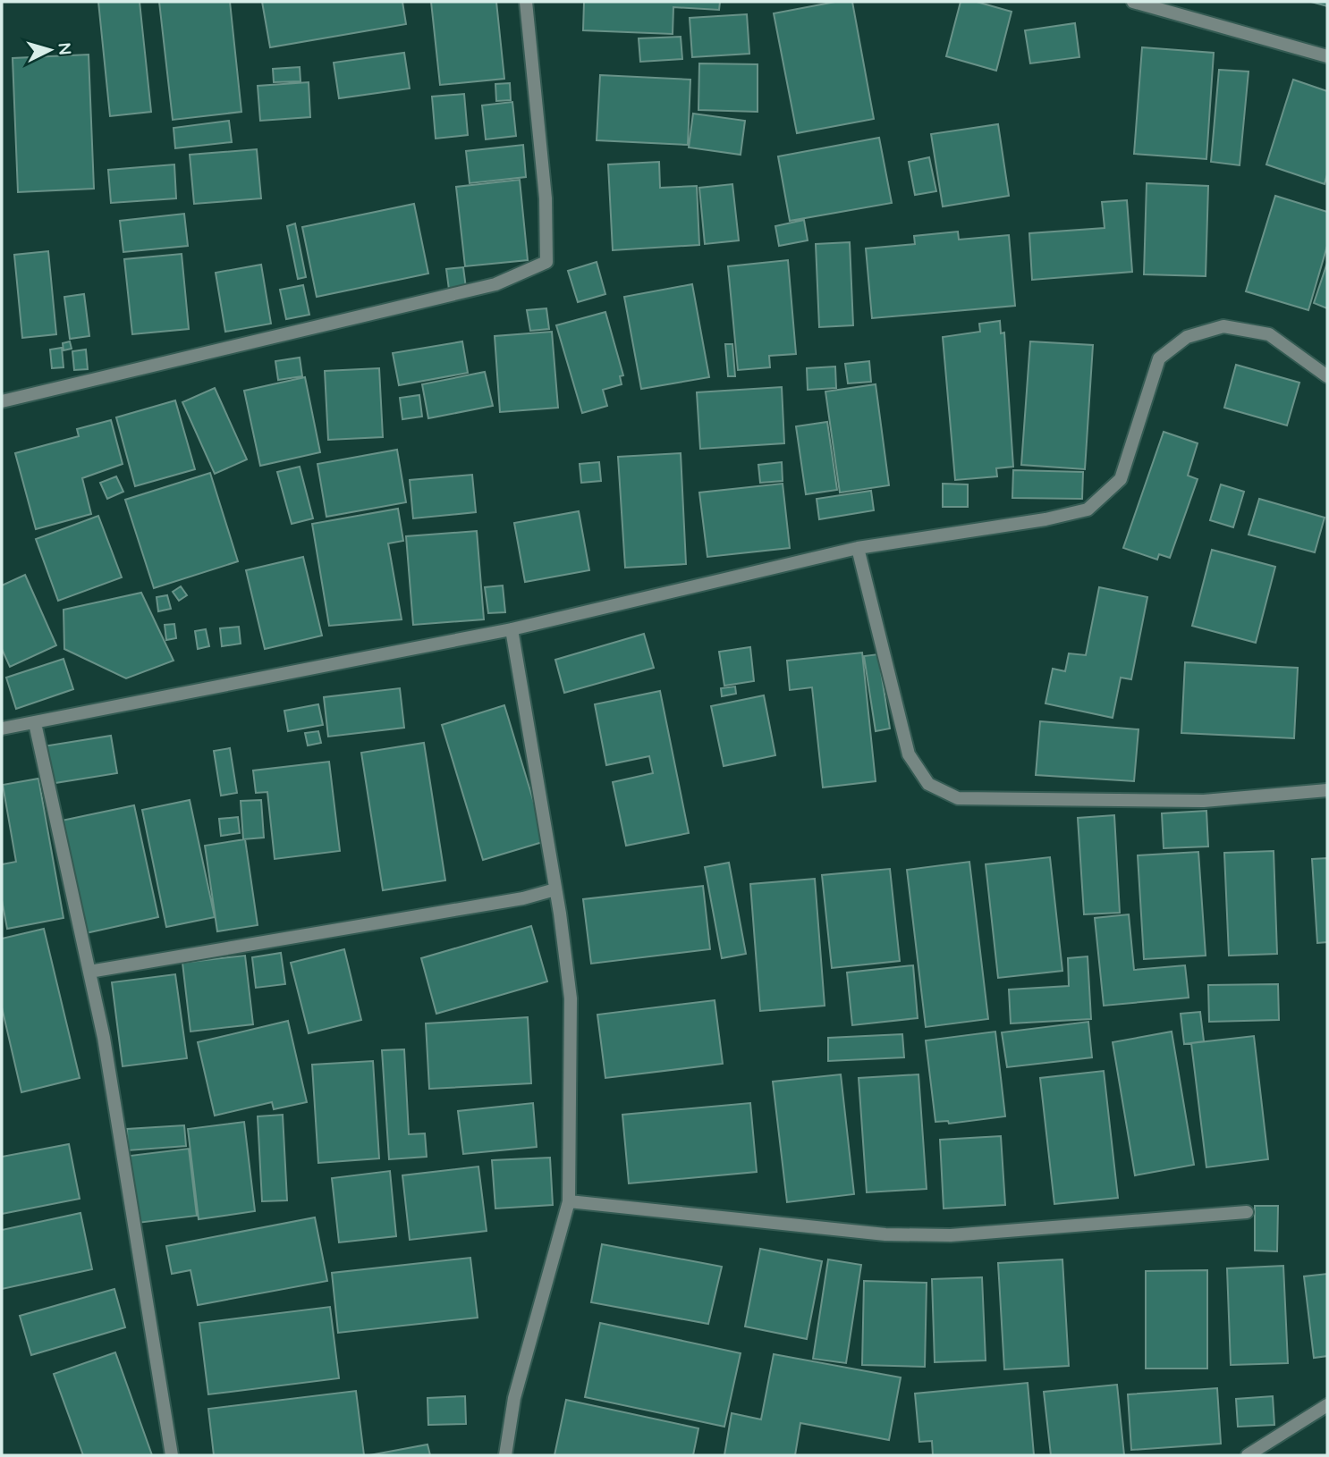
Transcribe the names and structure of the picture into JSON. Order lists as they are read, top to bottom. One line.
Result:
{"north":"right"}
